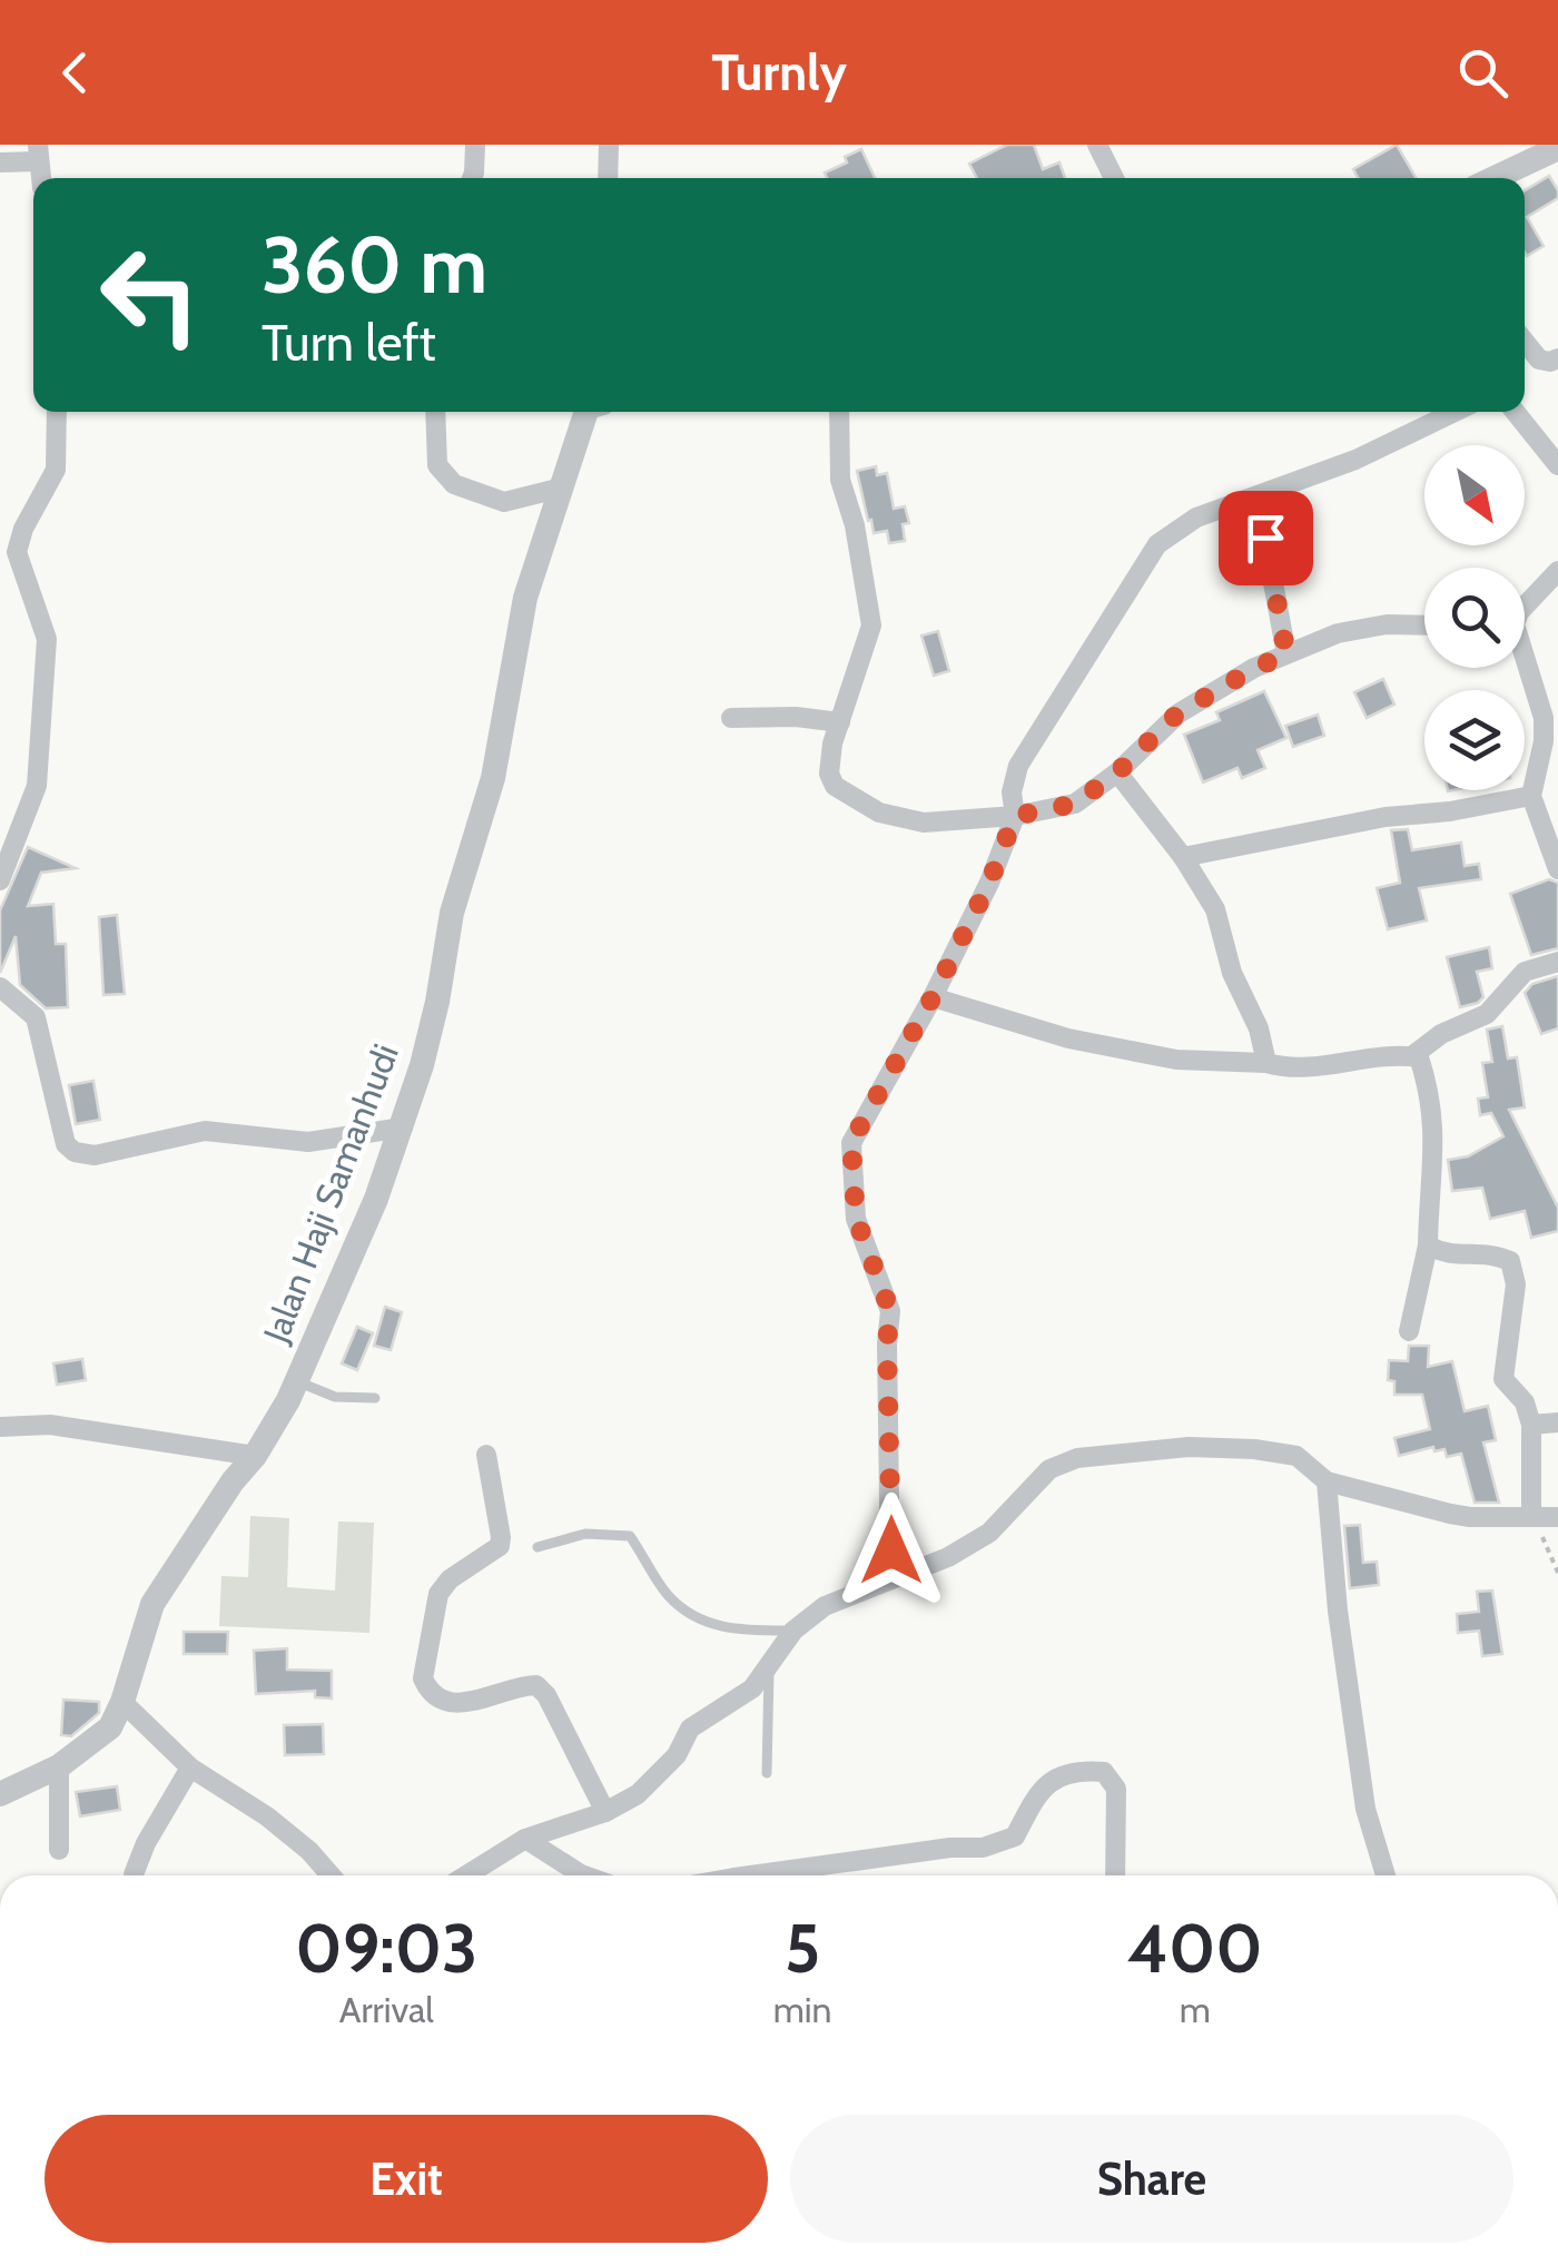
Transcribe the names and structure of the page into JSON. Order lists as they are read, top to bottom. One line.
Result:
{"streets":{"street":["Jalan Haji Samanhudi"]},"north":"bottom right","page":{"header":"Turnly","turn":["360 m","Turn left"],"eta":["09:03","Arrival","5","min","400","m"],"buttons":["Exit","Share"]}}
